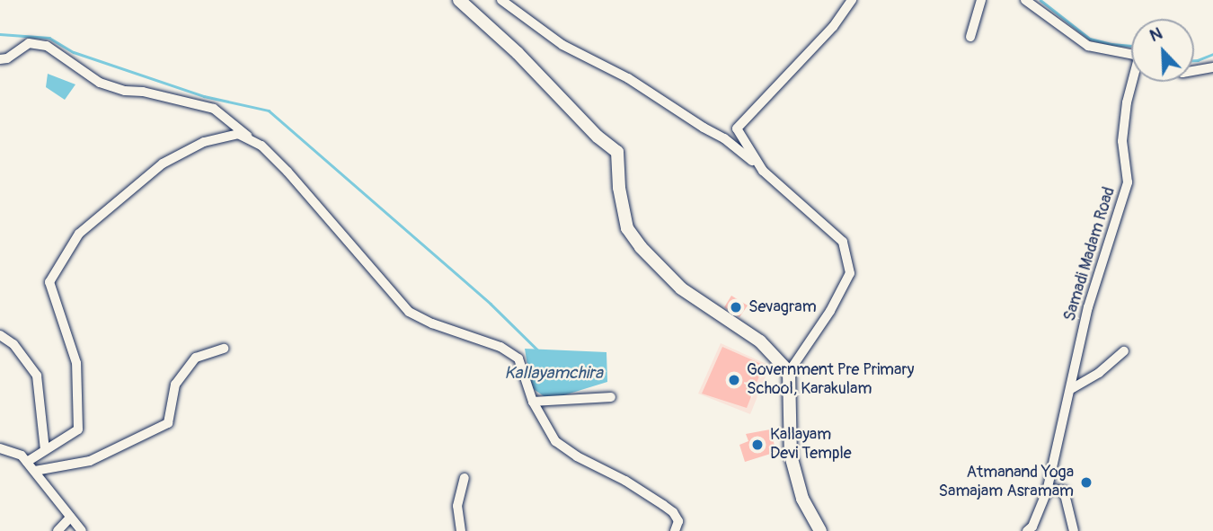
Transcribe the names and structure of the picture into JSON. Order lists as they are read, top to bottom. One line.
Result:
{"streets":{"street":["Samadi Madam Road"]},"water":["Kallayamchira"],"places":["Sevagram","Government Pre Primary School, Karakulam","Kallayam Devi Temple","Atmanand Yoga Samajam Asramam"],"north":"top left"}
